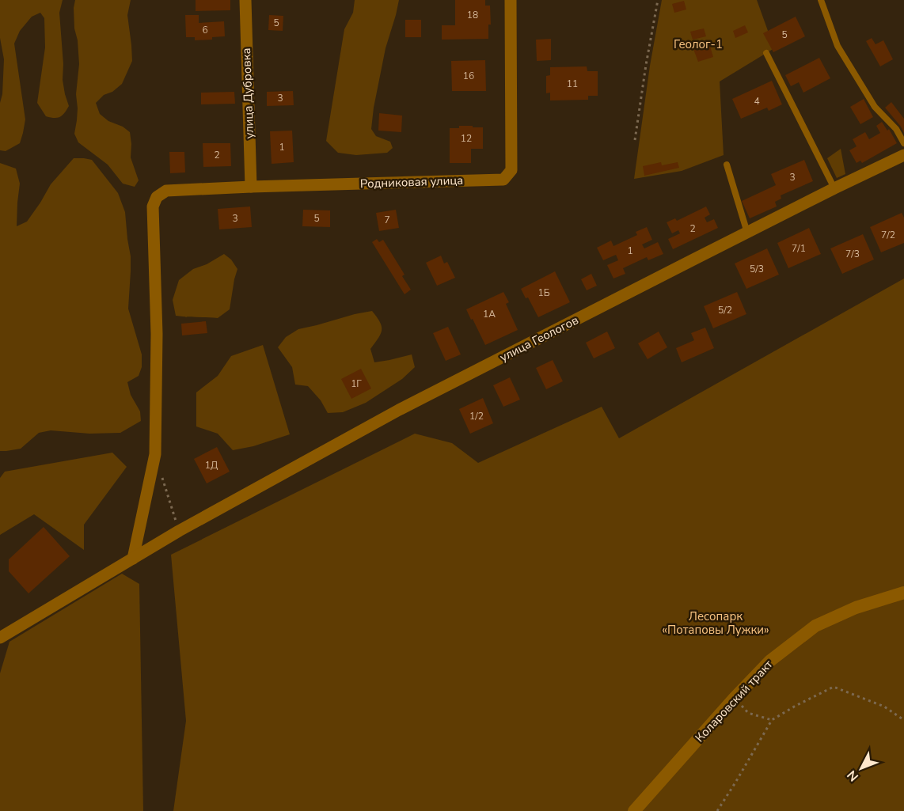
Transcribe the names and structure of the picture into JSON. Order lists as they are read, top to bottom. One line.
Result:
{"streets":{"street":["улица Дубровка","Родниковая улица","улица Геологов","Коларовский тракт"]},"crossings":[["улица Дубровка","Родниковая улица"]],"parks":["Геолог-1","Лесопарк «Потаповы Лужки»"],"house_numbers":["18","5","6","5","16","11","3","4","12","1","2","3","3","5","7","2","7/2","7/1","1","7/3","5/3","1Б","5/2","1А","1Г","1/2","1Д"],"north":"bottom left"}
